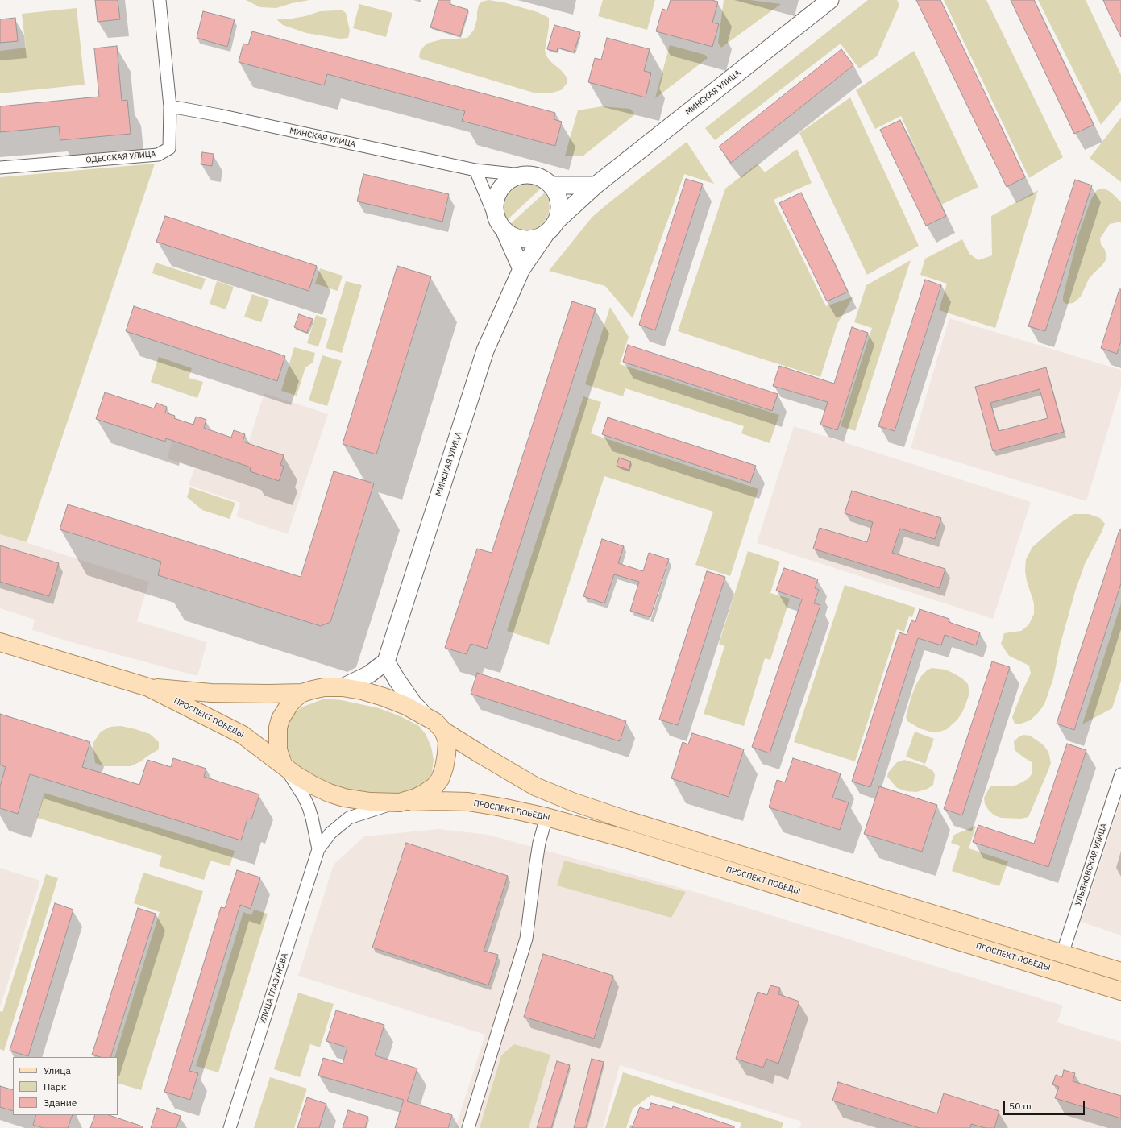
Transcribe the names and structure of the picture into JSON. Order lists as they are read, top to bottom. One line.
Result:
{"streets":{"main road":["МИНСКАЯ УЛИЦА","ПРОСПЕКТ ПОБЕДЫ"],"street":["ОДЕССКАЯ УЛИЦА","УЛЬЯНОВСКАЯ УЛИЦА","УЛИЦА ГЛАЗУНОВА"]},"crossings":[["МИНСКАЯ УЛИЦА","ОДЕССКАЯ УЛИЦА"],["ПРОСПЕКТ ПОБЕДЫ","УЛИЦА ГЛАЗУНОВА"]],"legend":["Улица","Парк","Здание"],"scale_bar":"50 m"}
